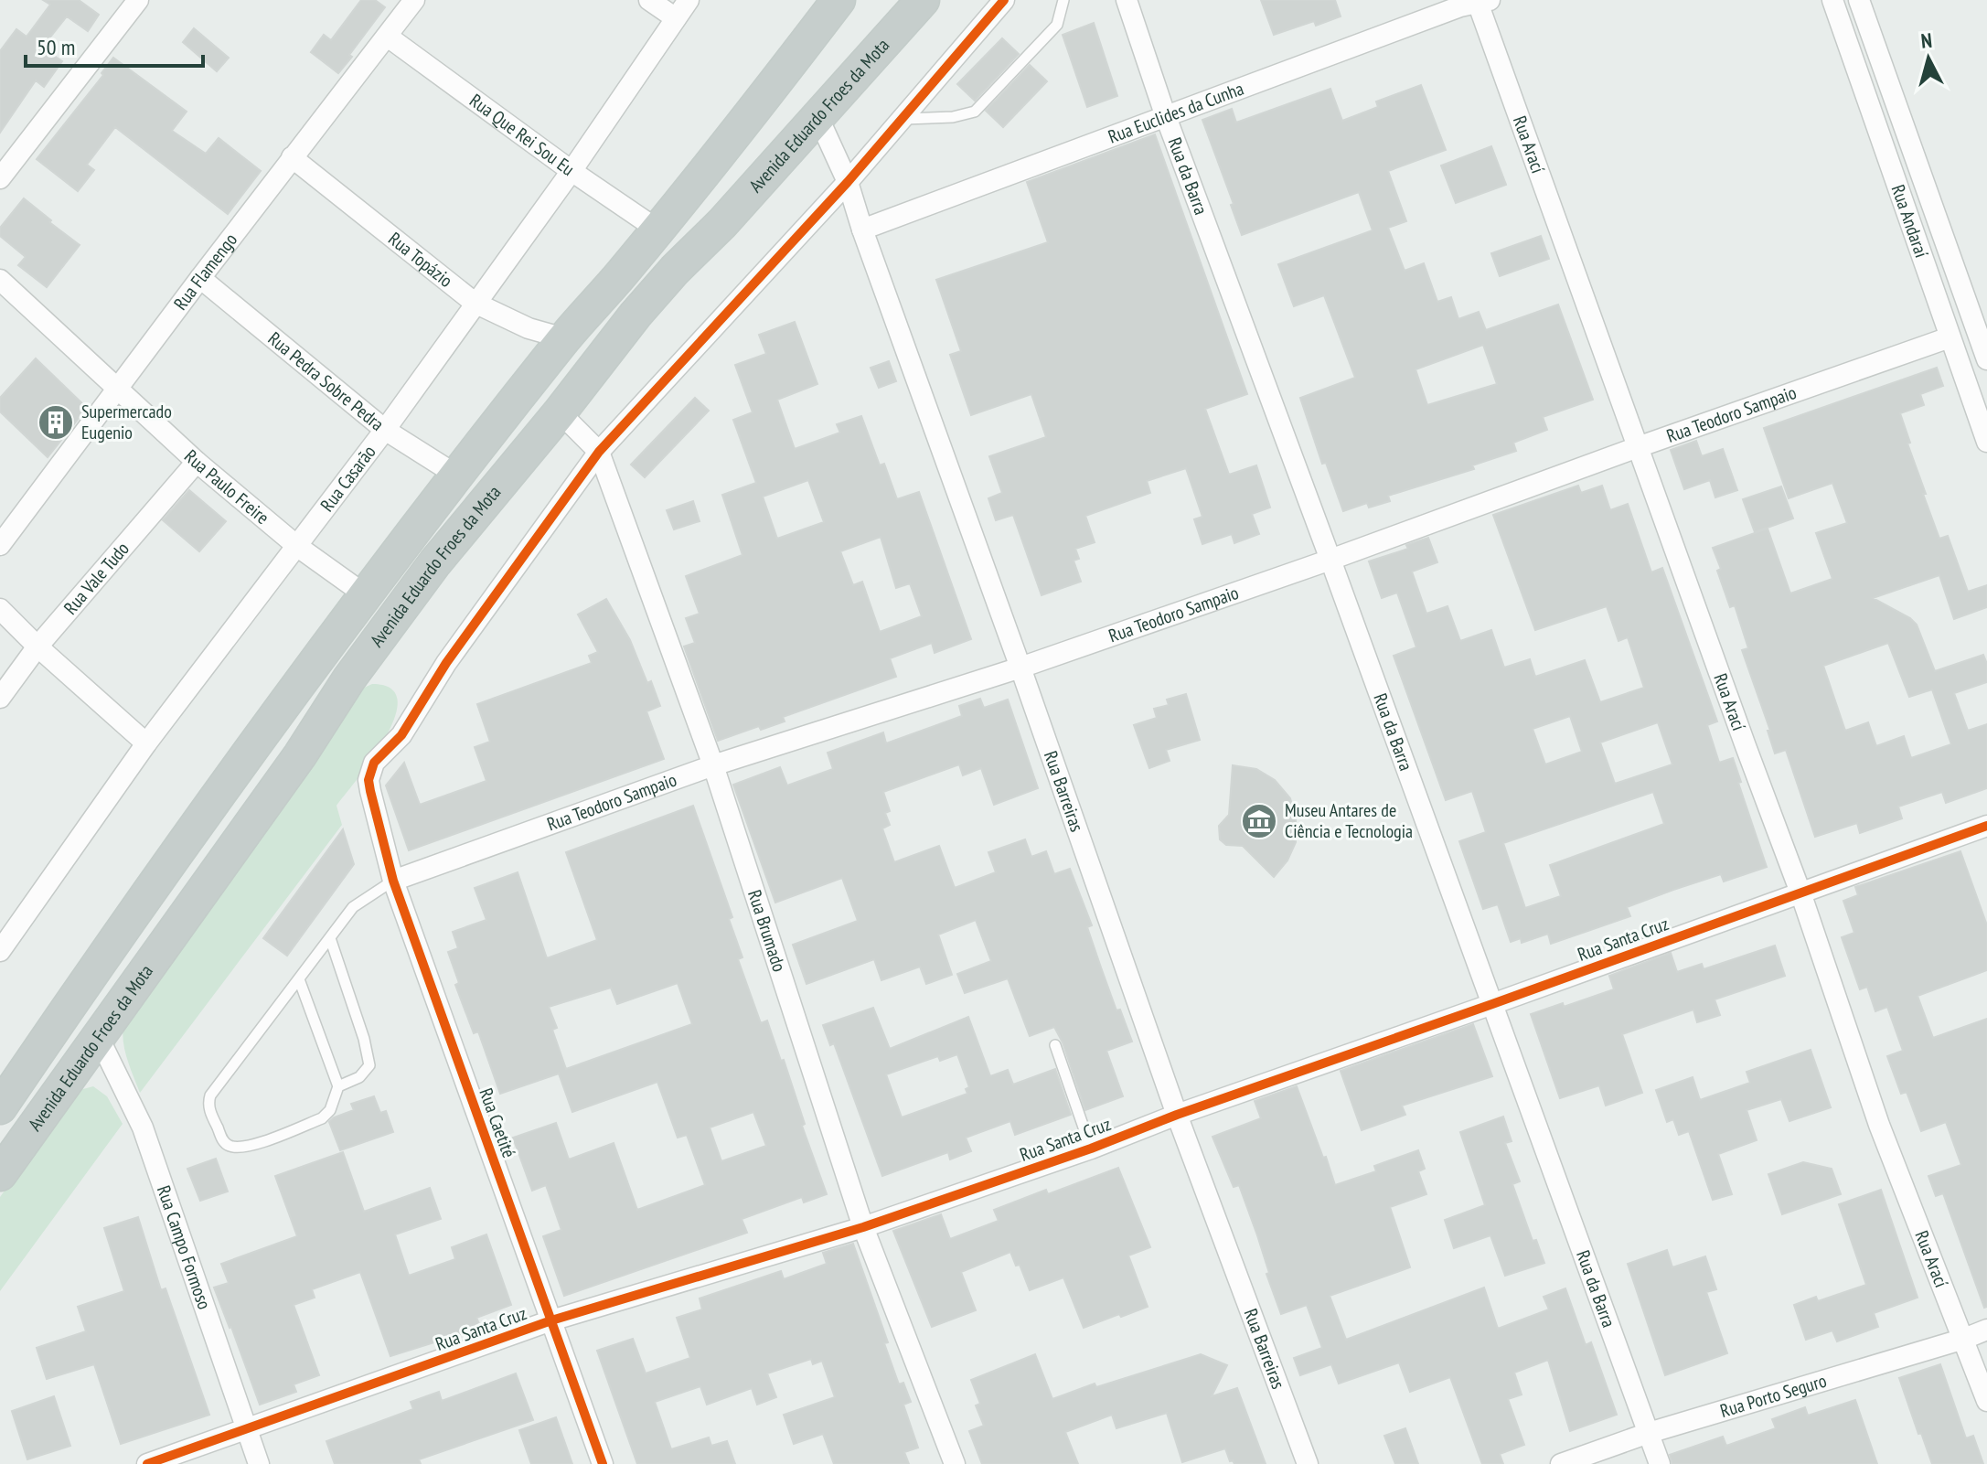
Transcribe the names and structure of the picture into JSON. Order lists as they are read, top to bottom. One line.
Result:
{"streets":{"highway":["Avenida Eduardo Froes da Mota"],"street":["Rua Euclides da Cunha","Rua Que Rei Sou Eu","Rua Arací","Rua da Barra","Rua Andaraí","Rua Topázio","Rua Flamengo","Rua Pedra Sobre Pedra","Rua Teodoro Sampaio","Rua Casarão","Rua Paulo Freire","Rua Vale Tudo","Rua Barreiras","Rua Brumado","Rua Santa Cruz","Rua Caetité","Rua Campo Formoso","Rua Porto Seguro"]},"crossings":[["Rua Euclides da Cunha","Rua Arací"],["Rua Euclides da Cunha","Rua da Barra"],["Rua Euclides da Cunha","Rua Barreiras"],["Avenida Eduardo Froes da Mota","Rua Que Rei Sou Eu"],["Avenida Eduardo Froes da Mota","Rua Topázio"],["Avenida Eduardo Froes da Mota","Rua Pedra Sobre Pedra"],["Avenida Eduardo Froes da Mota","Rua Paulo Freire"],["Avenida Eduardo Froes da Mota","Rua Barreiras"],["Avenida Eduardo Froes da Mota","Rua Brumado"],["Avenida Eduardo Froes da Mota","Rua Campo Formoso"],["Rua Que Rei Sou Eu","Rua Flamengo"],["Rua Que Rei Sou Eu","Rua Casarão"],["Rua Arací","Rua Teodoro Sampaio"],["Rua Arací","Rua Santa Cruz"],["Rua Arací","Rua Porto Seguro"],["Rua da Barra","Rua Teodoro Sampaio"],["Rua da Barra","Rua Santa Cruz"],["Rua da Barra","Rua Porto Seguro"],["Rua Andaraí","Rua Teodoro Sampaio"],["Rua Topázio","Rua Flamengo"],["Rua Topázio","Rua Casarão"],["Rua Flamengo","Rua Pedra Sobre Pedra"],["Rua Flamengo","Rua Paulo Freire"],["Rua Pedra Sobre Pedra","Rua Casarão"],["Rua Teodoro Sampaio","Rua Barreiras"],["Rua Teodoro Sampaio","Rua Brumado"],["Rua Teodoro Sampaio","Rua Caetité"],["Rua Casarão","Rua Paulo Freire"],["Rua Paulo Freire","Rua Vale Tudo"],["Rua Barreiras","Rua Santa Cruz"],["Rua Brumado","Rua Santa Cruz"],["Rua Brumado","Rua Caetité"],["Rua Santa Cruz","Rua Caetité"],["Rua Santa Cruz","Rua Campo Formoso"]],"places":{"building":["Supermercado Eugenio"],"museum":["Museu Antares de Ciência e Tecnologia"]},"scale_bar":"50 m","north":"top"}
